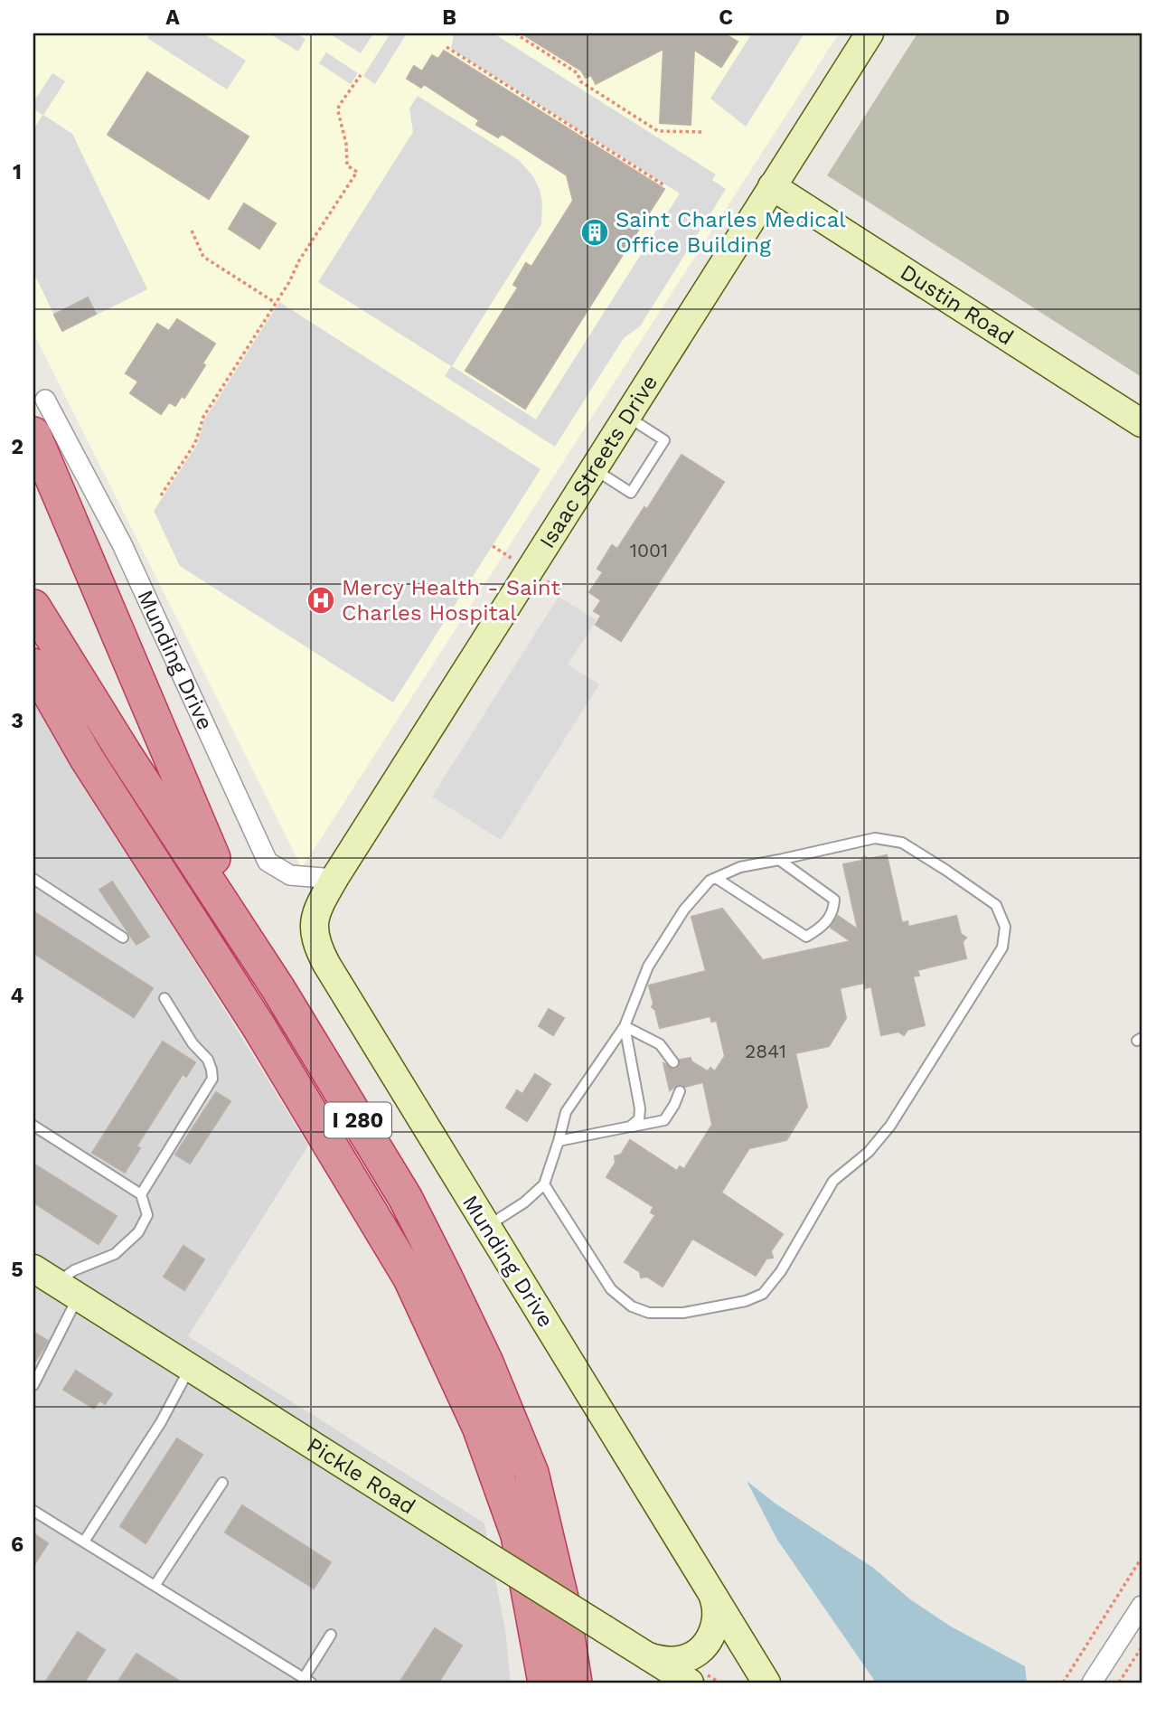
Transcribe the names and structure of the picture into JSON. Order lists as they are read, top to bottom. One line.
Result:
{"streets":{"highway":["I 280"],"street":["Dustin Road","Isaac Streets Drive","Munding Drive","Pickle Road"]},"crossings":[["Dustin Road","Isaac Streets Drive"],["Isaac Streets Drive","Munding Drive"],["Munding Drive","Pickle Road"]],"places":{"building":["Saint Charles Medical Office Building"],"hospital":["Mercy Health - Saint Charles Hospital"]},"house_numbers":["1001","2841"],"grid":{"columns":["A","B","C","D"],"rows":["1","2","3","4","5","6"]}}
